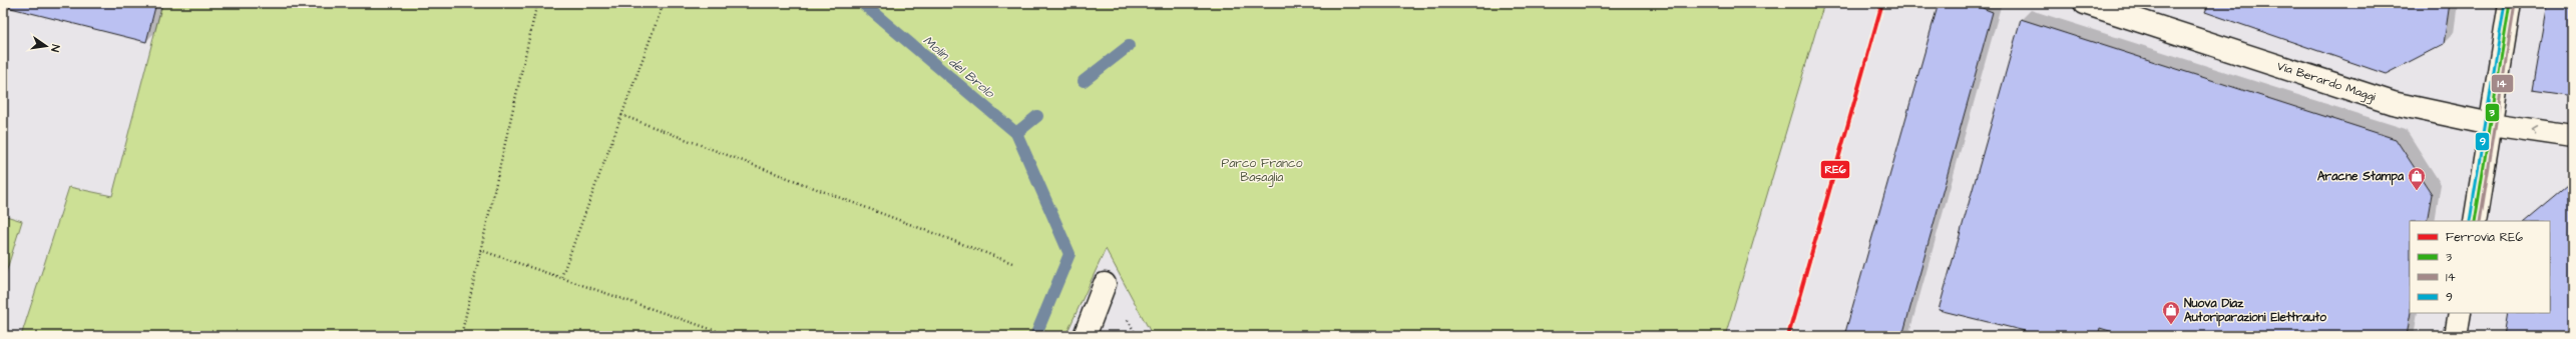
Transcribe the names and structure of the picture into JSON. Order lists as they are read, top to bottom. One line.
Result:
{"streets":{"street":["Via Berardo Maggi"]},"water":["Molin del Brolo"],"parks":["Parco Franco Basaglia"],"places":{"shop":["Aracne Stampa","Nuova Diaz Autoriparazioni Elettrauto"]},"lines":["rail line RE6","transit line 3","transit line 9","transit line 14"],"legend":["Ferrovia RE6","3","14","9"],"north":"right"}
